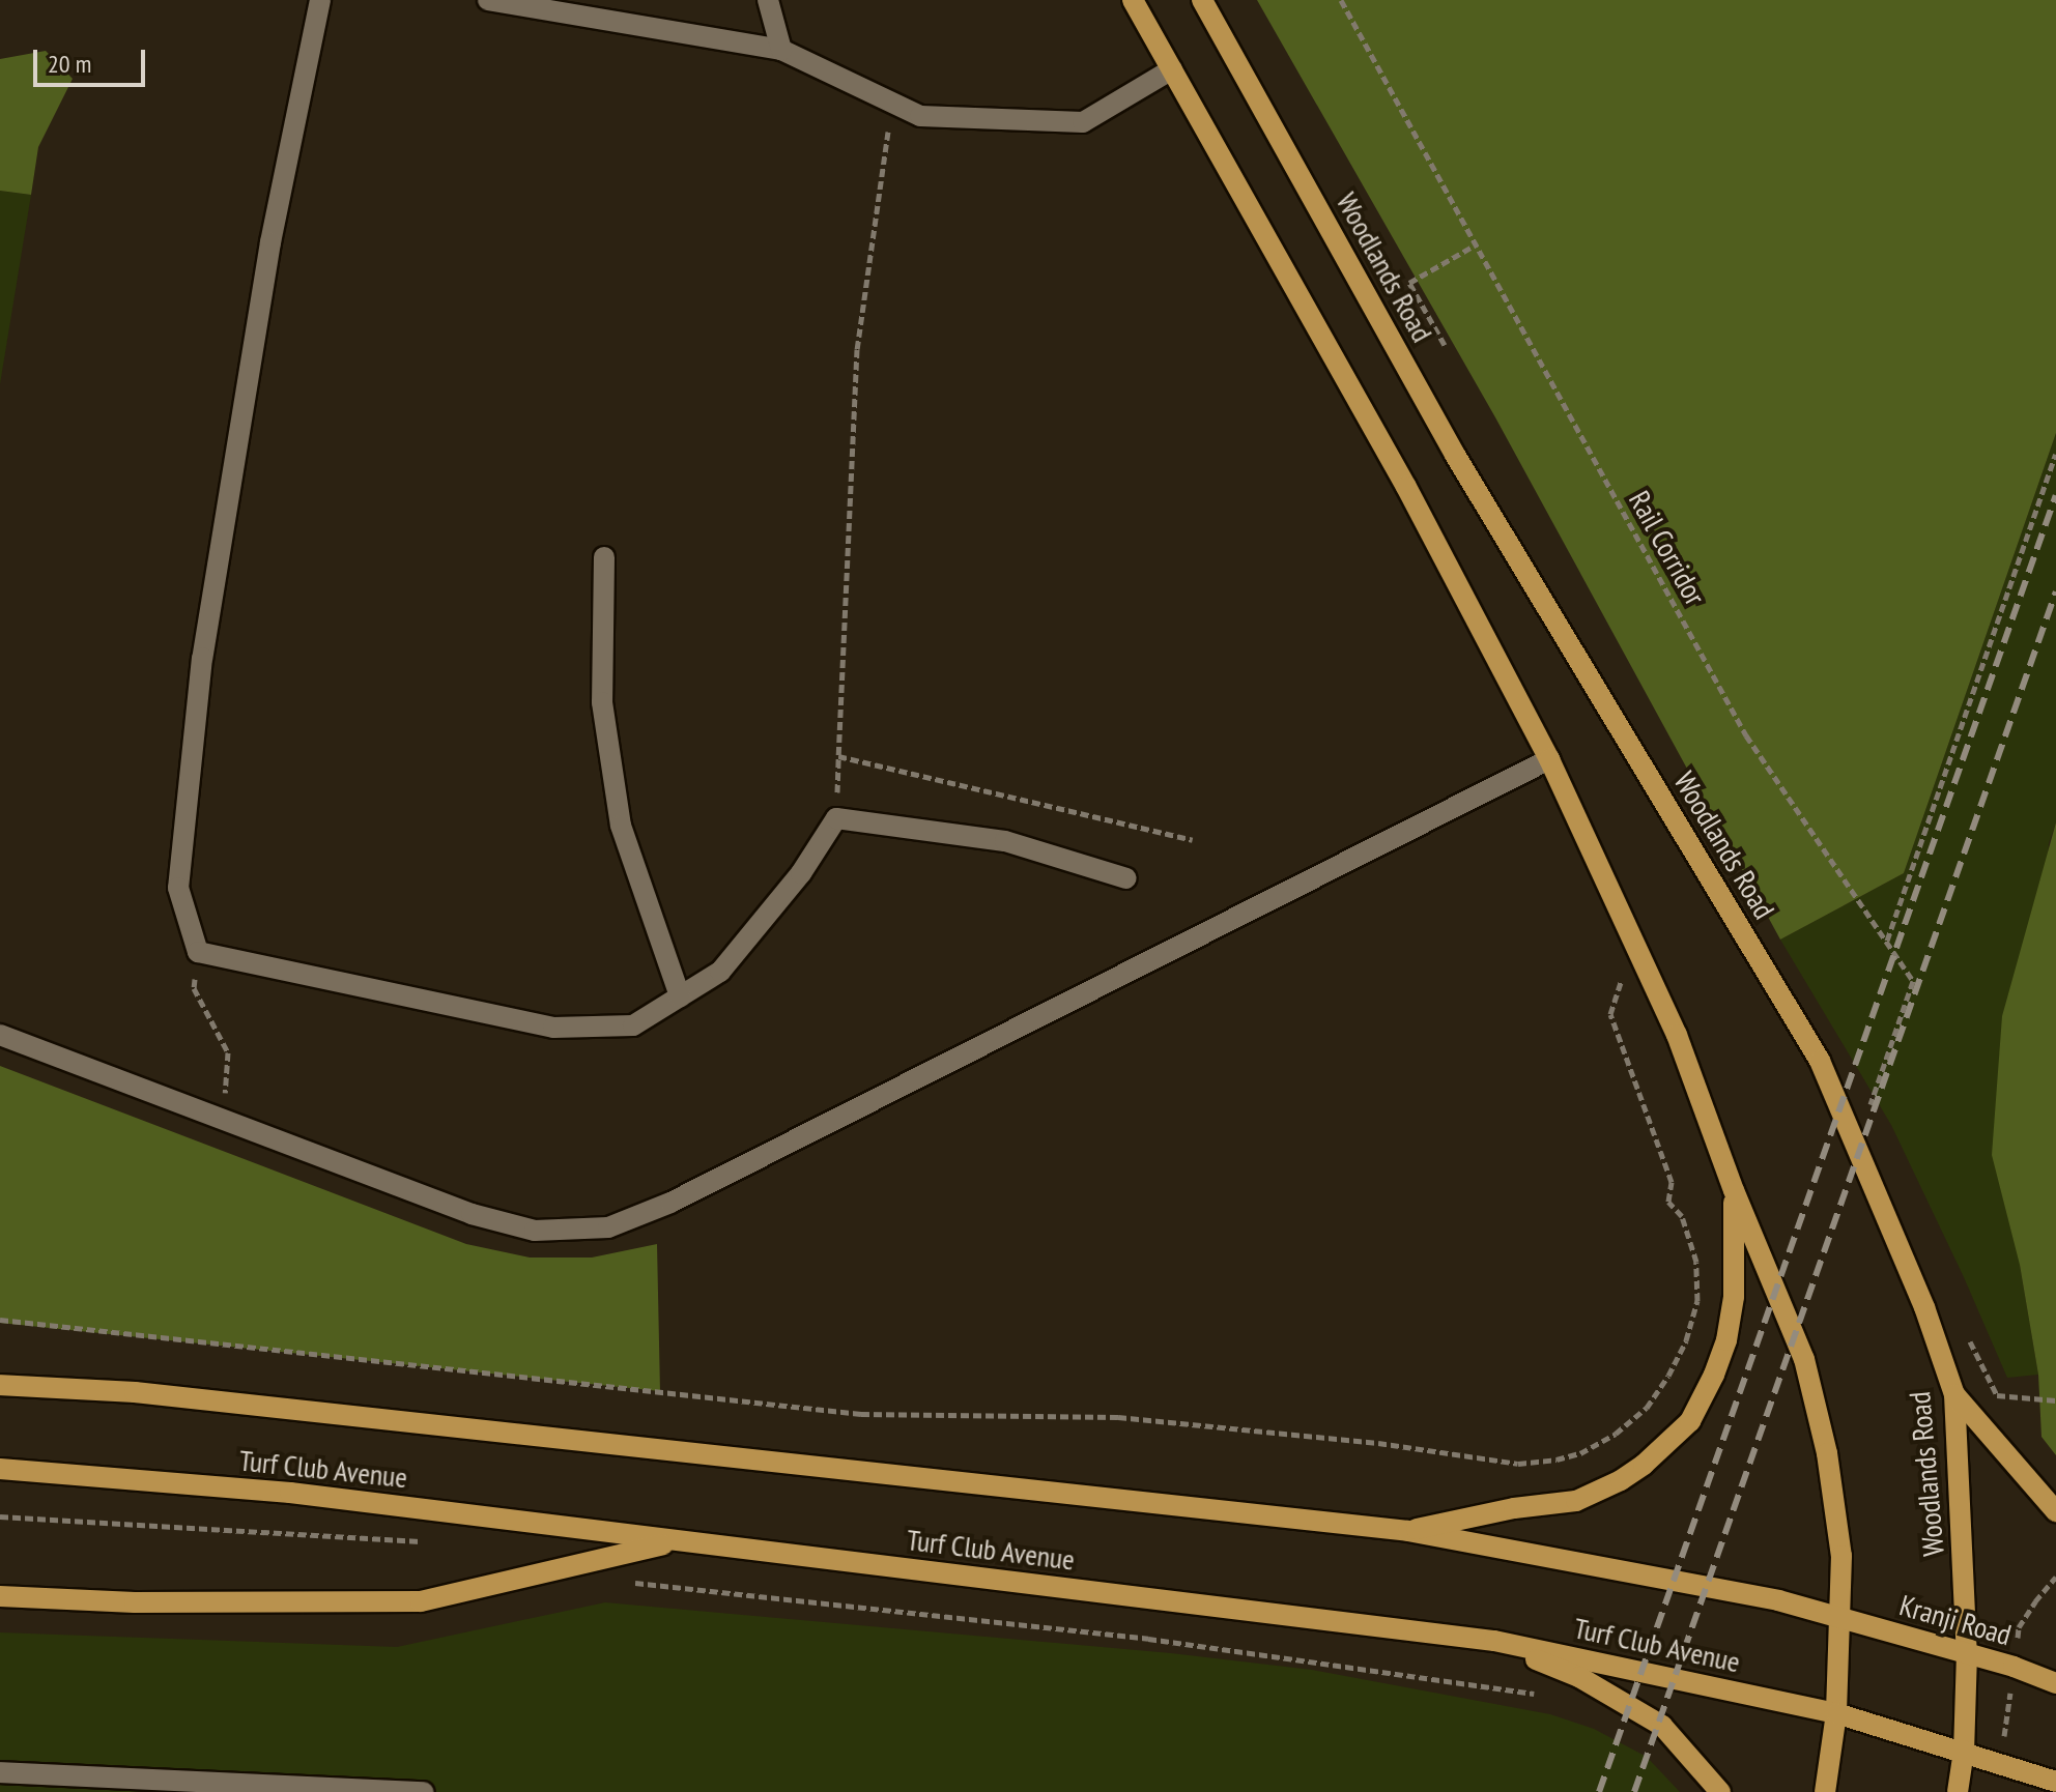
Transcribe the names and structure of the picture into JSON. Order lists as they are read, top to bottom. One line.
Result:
{"streets":{"main road":["Woodlands Road","Turf Club Avenue","Kranji Road"],"path":["Rail Corridor"]},"crossings":[["Woodlands Road","Turf Club Avenue"],["Woodlands Road","Kranji Road"],["Turf Club Avenue","Kranji Road"]],"scale_bar":"20 m"}
